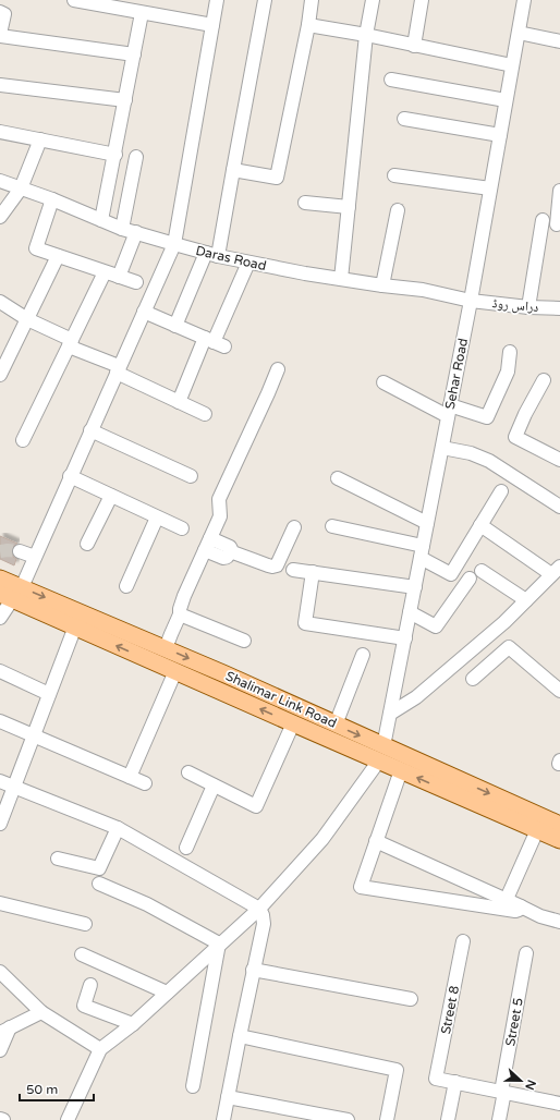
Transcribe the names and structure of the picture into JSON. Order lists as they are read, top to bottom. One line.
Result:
{"streets":{"main road":["Shalimar Link Road"],"street":["Daras Road","دراس روڈ","Sehar Road","Street 8","Street 5"]},"crossings":[["Daras Road","دراس روڈ"],["Daras Road","Sehar Road"],["دراس روڈ","Sehar Road"],["Sehar Road","Shalimar Link Road"]],"scale_bar":"50 m","north":"right"}
